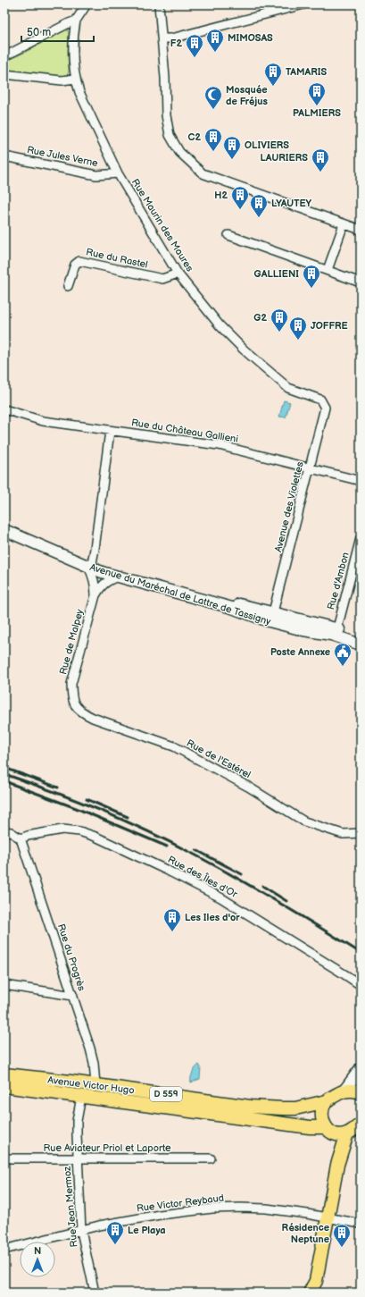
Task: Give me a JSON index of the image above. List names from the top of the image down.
{
  "streets": {
    "main road": ["Avenue du Maréchal de Lattre de Tassigny", "Avenue Victor Hugo", "D 559"],
    "street": [
      "Rue Jules Verne",
      "Rue Maurin des Maures",
      "Rue du Rastel",
      "Rue du Château Gallieni",
      "Avenue des Violettes",
      "Rue d'Ambon",
      "Rue de Malpey",
      "Rue de l'Estérel",
      "Rue des Îles d'Or",
      "Rue du Progrès",
      "Rue Aviateur Priol et Laporte",
      "Rue Victor Reybaud",
      "Rue Jean Mermoz"
    ]
  },
  "crossings": [
    ["Rue Jules Verne", "Rue Maurin des Maures"],
    ["Rue Maurin des Maures", "Rue du Rastel"],
    ["Rue Maurin des Maures", "Avenue des Violettes"],
    ["Rue du Château Gallieni", "Avenue des Violettes"],
    ["Avenue des Violettes", "Avenue du Maréchal de Lattre de Tassigny"],
    ["Rue d'Ambon", "Avenue du Maréchal de Lattre de Tassigny"],
    ["Avenue du Maréchal de Lattre de Tassigny", "Rue de Malpey"],
    ["Rue de Malpey", "Rue de l'Estérel"],
    ["Rue des Îles d'Or", "Rue du Progrès"],
    ["Rue du Progrès", "Avenue Victor Hugo"],
    ["Avenue Victor Hugo", "Rue Jean Mermoz"],
    ["Rue Aviateur Priol et Laporte", "Rue Jean Mermoz"],
    ["Rue Victor Reybaud", "Rue Jean Mermoz"]
  ],
  "places": {
    "building": [
      "MIMOSAS",
      "F2",
      "TAMARIS",
      "PALMIERS",
      "C2",
      "OLIVIERS",
      "LAURIERS",
      "H2",
      "LYAUTEY",
      "GALLIENI",
      "G2",
      "JOFFRE",
      "Les Iles d'or",
      "Le Playa",
      "Résidence Neptune"
    ],
    "mosque": ["Mosquée de Fréjus"],
    "public building": ["Poste Annexe"]
  },
  "scale_bar": "50 m",
  "north": "top"
}
